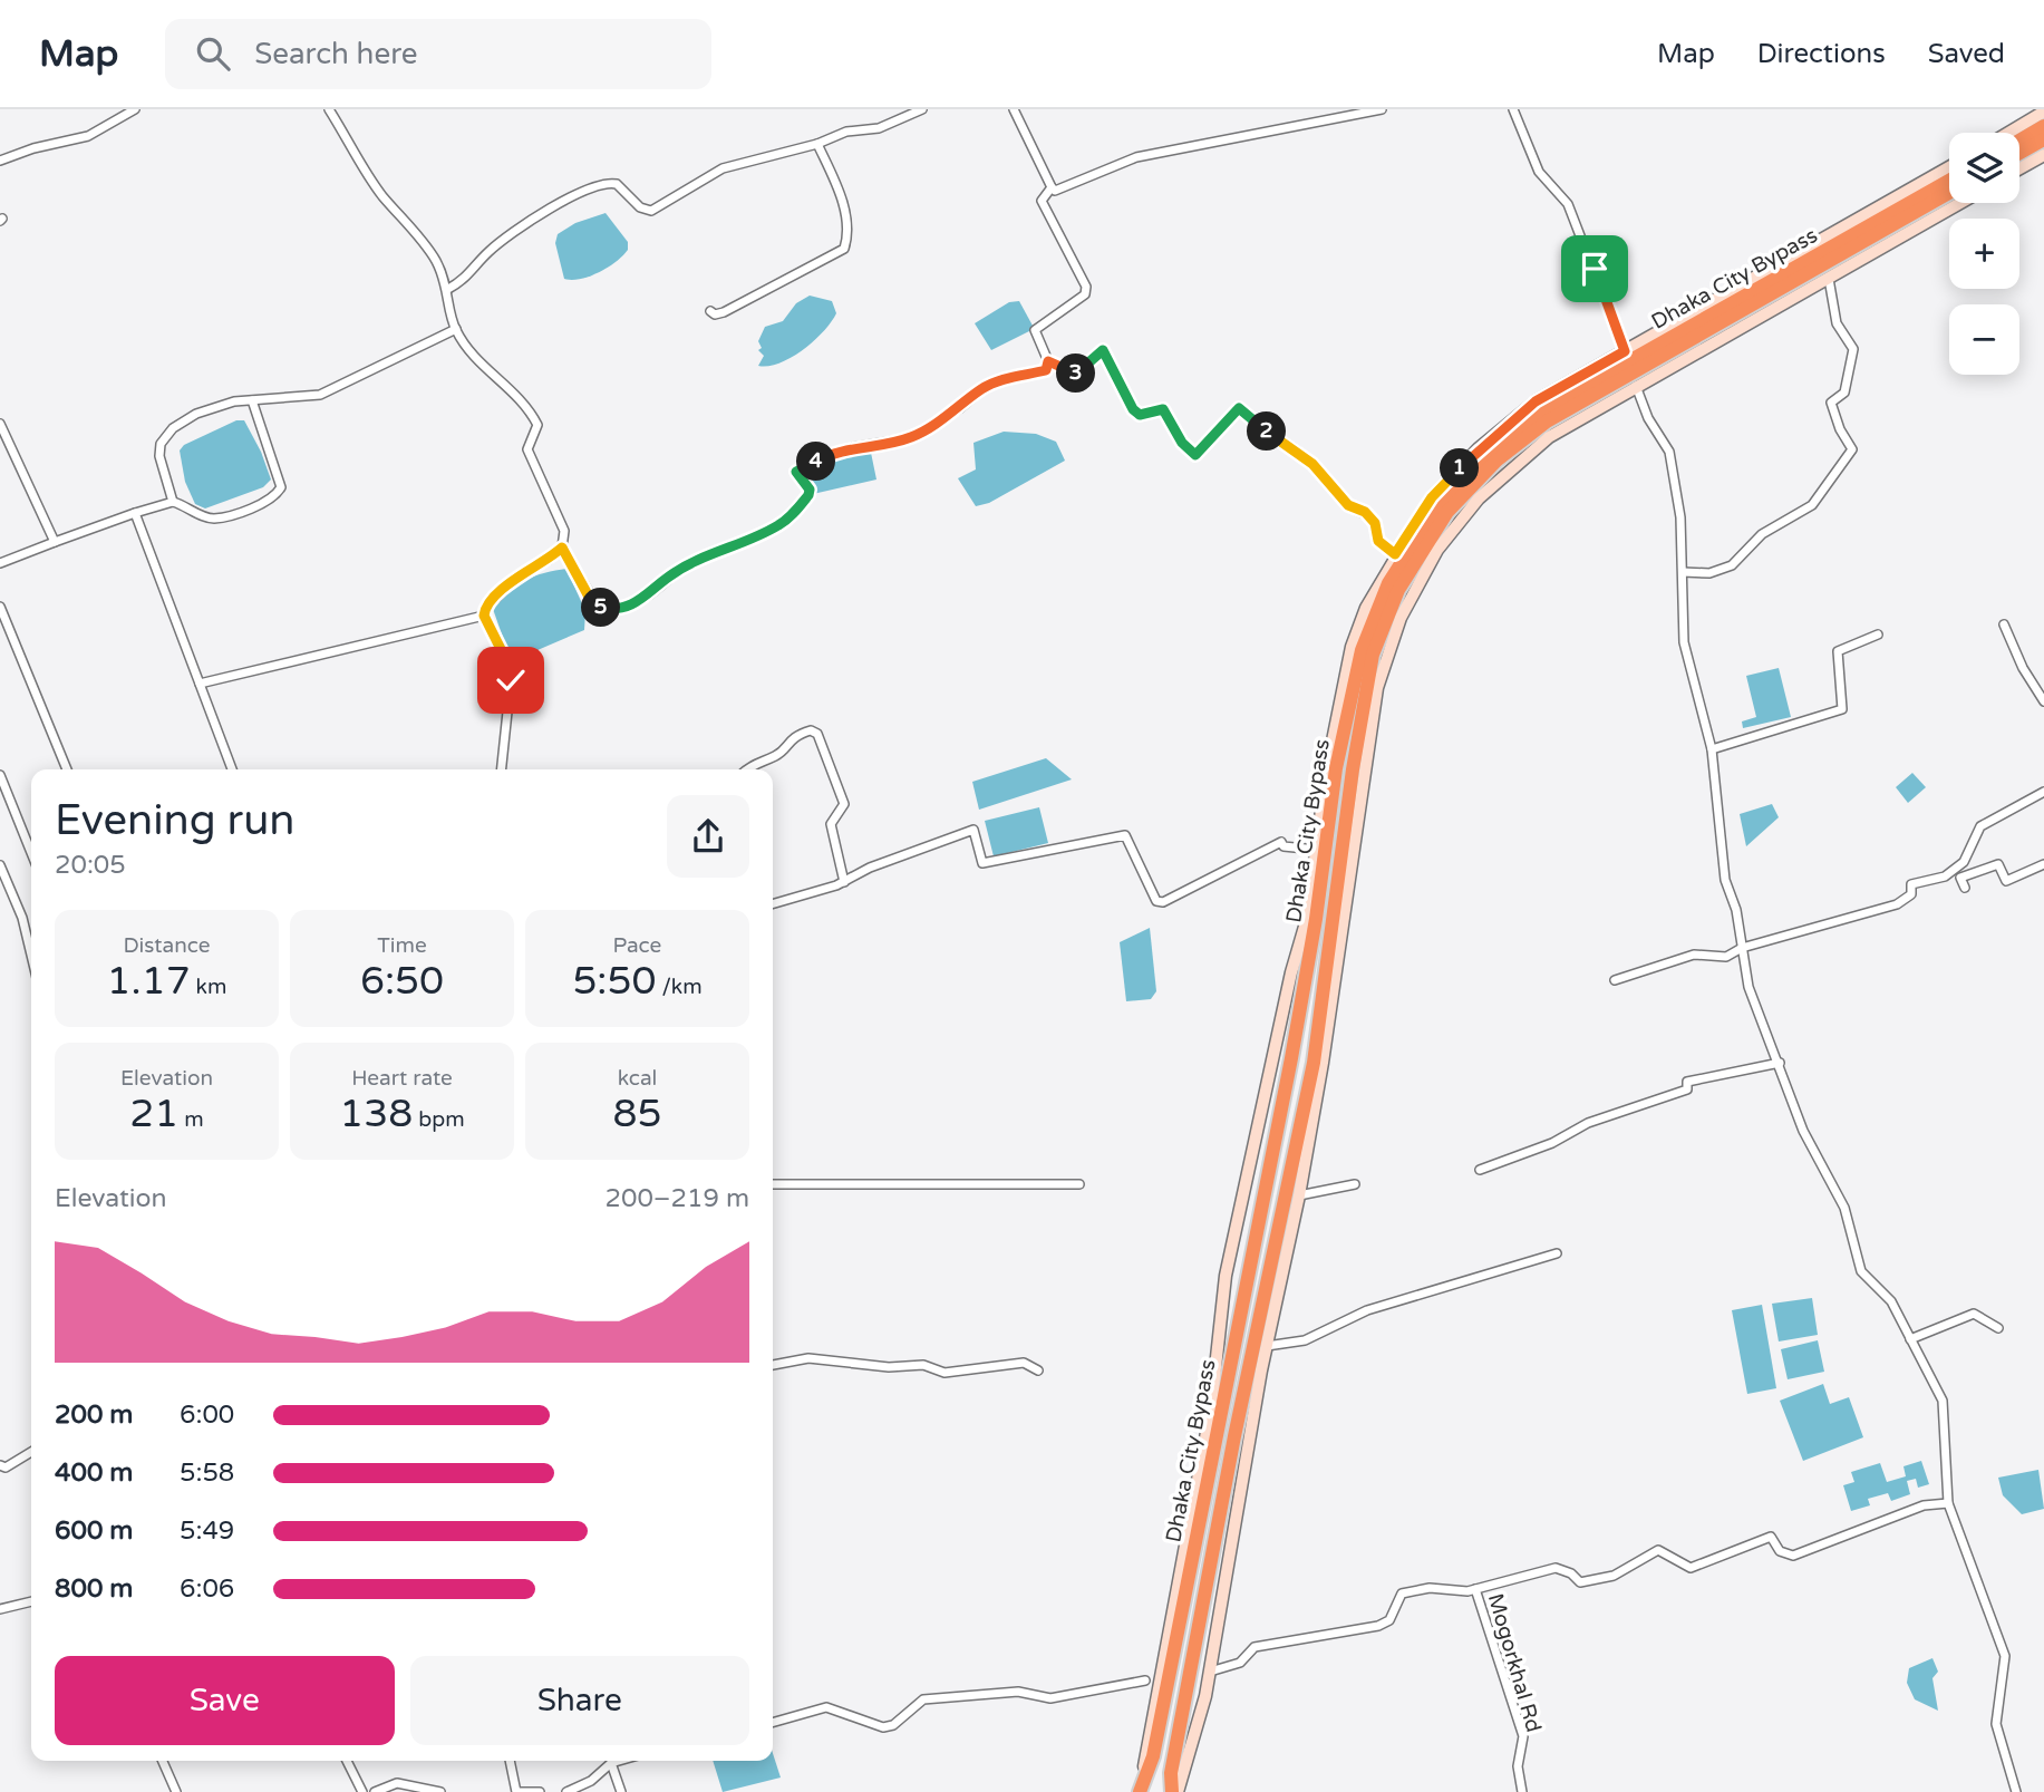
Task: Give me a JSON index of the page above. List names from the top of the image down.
{
  "streets": {
    "highway": ["Dhaka City Bypass"],
    "street": ["Mogorkhal Rd"]
  },
  "page": {
    "header": "Map",
    "search": "Search here",
    "nav": ["Map", "Directions", "Saved"],
    "map_buttons": ["+", "−"],
    "pins": [
      "3",
      "2",
      "4",
      "1",
      "5"
    ],
    "heading": ["Evening run", "20:05"],
    "stats": [
      ["Distance", "1.17 km"],
      ["Time", "6:50"],
      ["Pace", "5:50 /km"],
      ["Elevation", "21 m"],
      ["Heart rate", "138 bpm"],
      ["kcal", "85"]
    ],
    "chart": ["Elevation", "200–219 m"],
    "list": [
      {
        "name": "200 m",
        "note": "6:00"
      },
      {
        "name": "400 m",
        "note": "5:58"
      },
      {
        "name": "600 m",
        "note": "5:49"
      },
      {
        "name": "800 m",
        "note": "6:06"
      }
    ],
    "buttons": ["Save", "Share"]
  }
}
